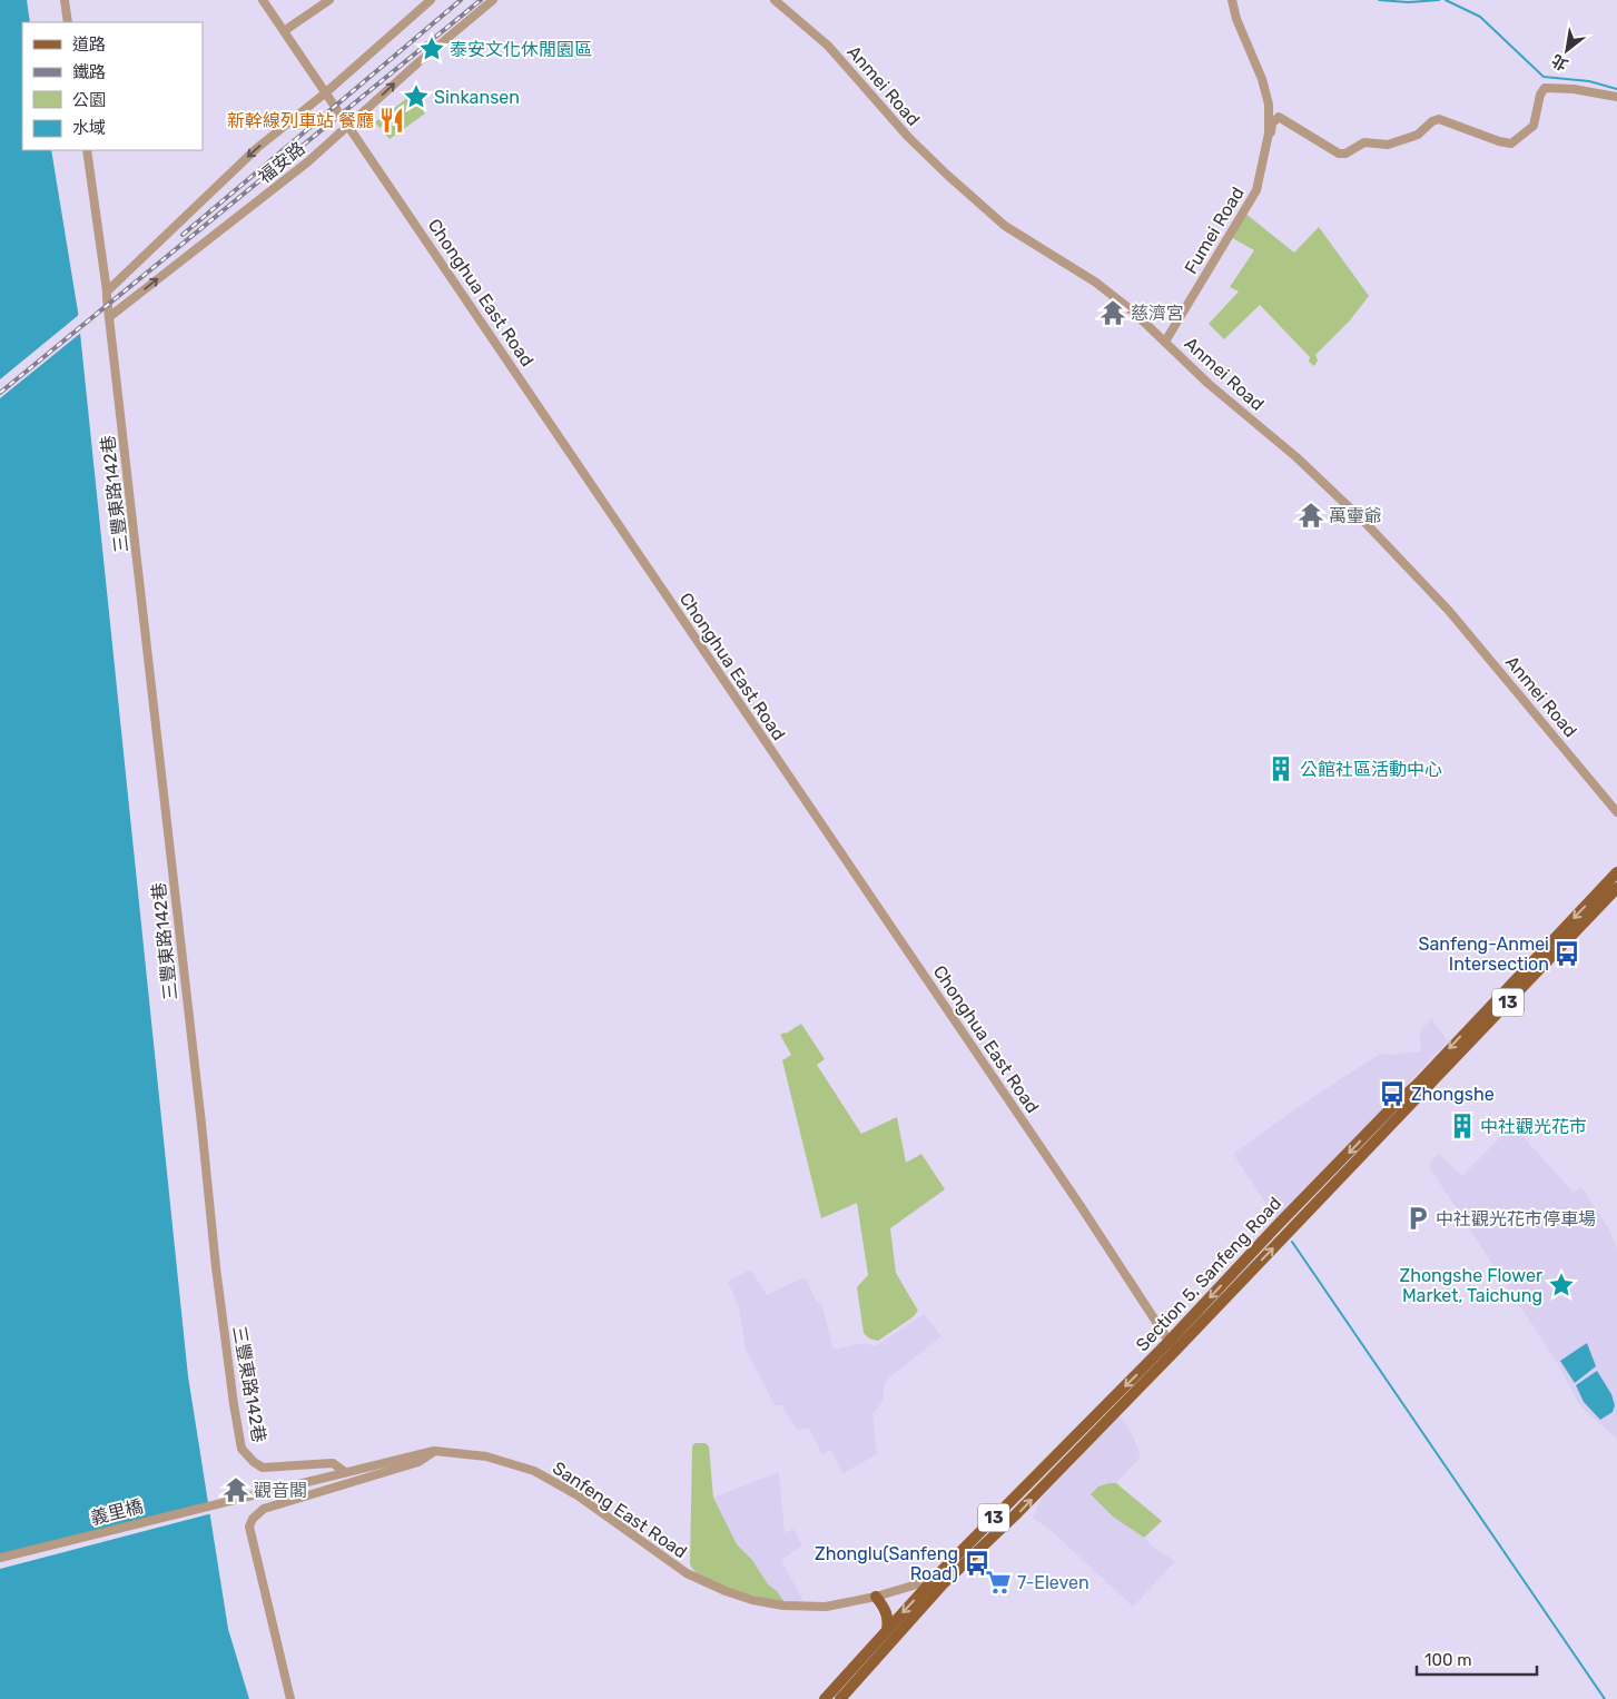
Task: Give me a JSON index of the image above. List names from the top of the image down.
{
  "streets": {
    "main road": ["13", "Section 5, Sanfeng Road"],
    "street": [
      "Anmei Road",
      "福安路",
      "Fumei Road",
      "Chonghua East Road",
      "三豐東路142巷",
      "Sanfeng East Road",
      "義里橋"
    ]
  },
  "crossings": [
    ["Anmei Road", "Fumei Road"],
    ["福安路", "Chonghua East Road"],
    ["福安路", "三豐東路142巷"],
    ["Chonghua East Road", "Section 5, Sanfeng Road"],
    ["三豐東路142巷", "Sanfeng East Road"],
    ["Section 5, Sanfeng Road", "Sanfeng East Road"],
    ["Sanfeng East Road", "義里橋"]
  ],
  "places": {
    "place": ["泰安文化休閒園區", "Sinkansen", "Zhongshe Flower Market, Taichung"],
    "restaurant": ["新幹線列車站 餐廳"],
    "temple": ["慈濟宮", "萬𤫊爺", "觀音閣"],
    "building": ["公館社區活動中心", "中社觀光花市"],
    "bus stop": ["Sanfeng-Anmei Intersection", "Zhongshe", "Zhonglu(Sanfeng Road)"],
    "parking": ["中社觀光花市停車場"],
    "supermarket": ["7-Eleven"]
  },
  "legend": [
    "道路",
    "鐵路",
    "公園",
    "水域"
  ],
  "scale_bar": "100 m",
  "north": "bottom left"
}
